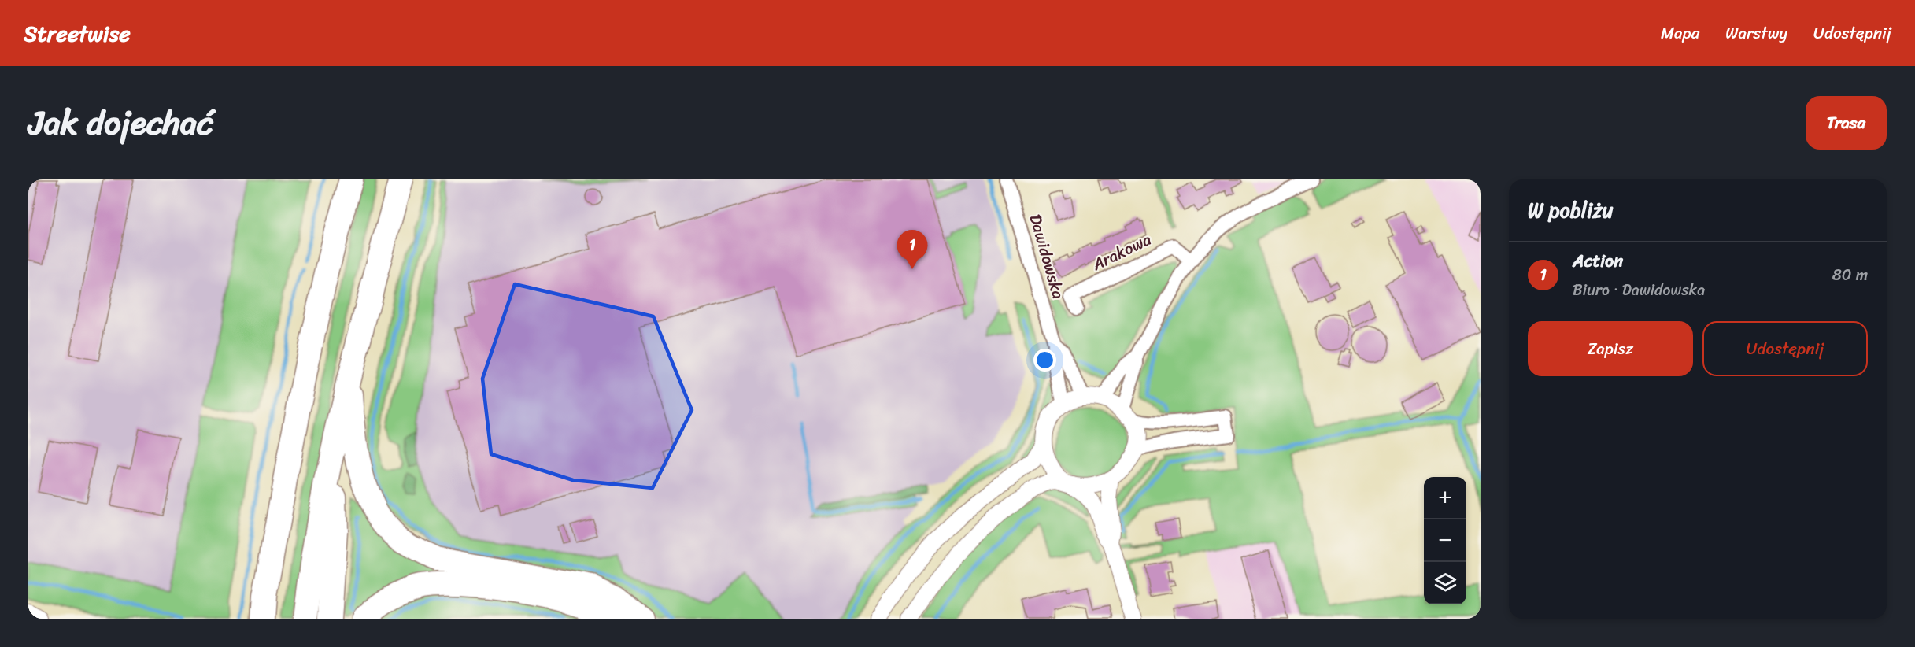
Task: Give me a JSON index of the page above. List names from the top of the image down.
{
  "streets": {
    "street": ["Arakowa", "Dawidowska"]
  },
  "page": {
    "header": "Streetwise",
    "nav": ["Mapa", "Warstwy", "Udostępnij"],
    "title": "Jak dojechać",
    "buttons": [
      "Trasa",
      ["Zapisz", "Udostępnij"]
    ],
    "heading": "W pobliżu",
    "pins": "1",
    "list": [
      {
        "mark": "1",
        "name": "Action",
        "note": "Biuro · Dawidowska",
        "value": "80 m"
      }
    ],
    "map_buttons": ["+", "−"]
  }
}
